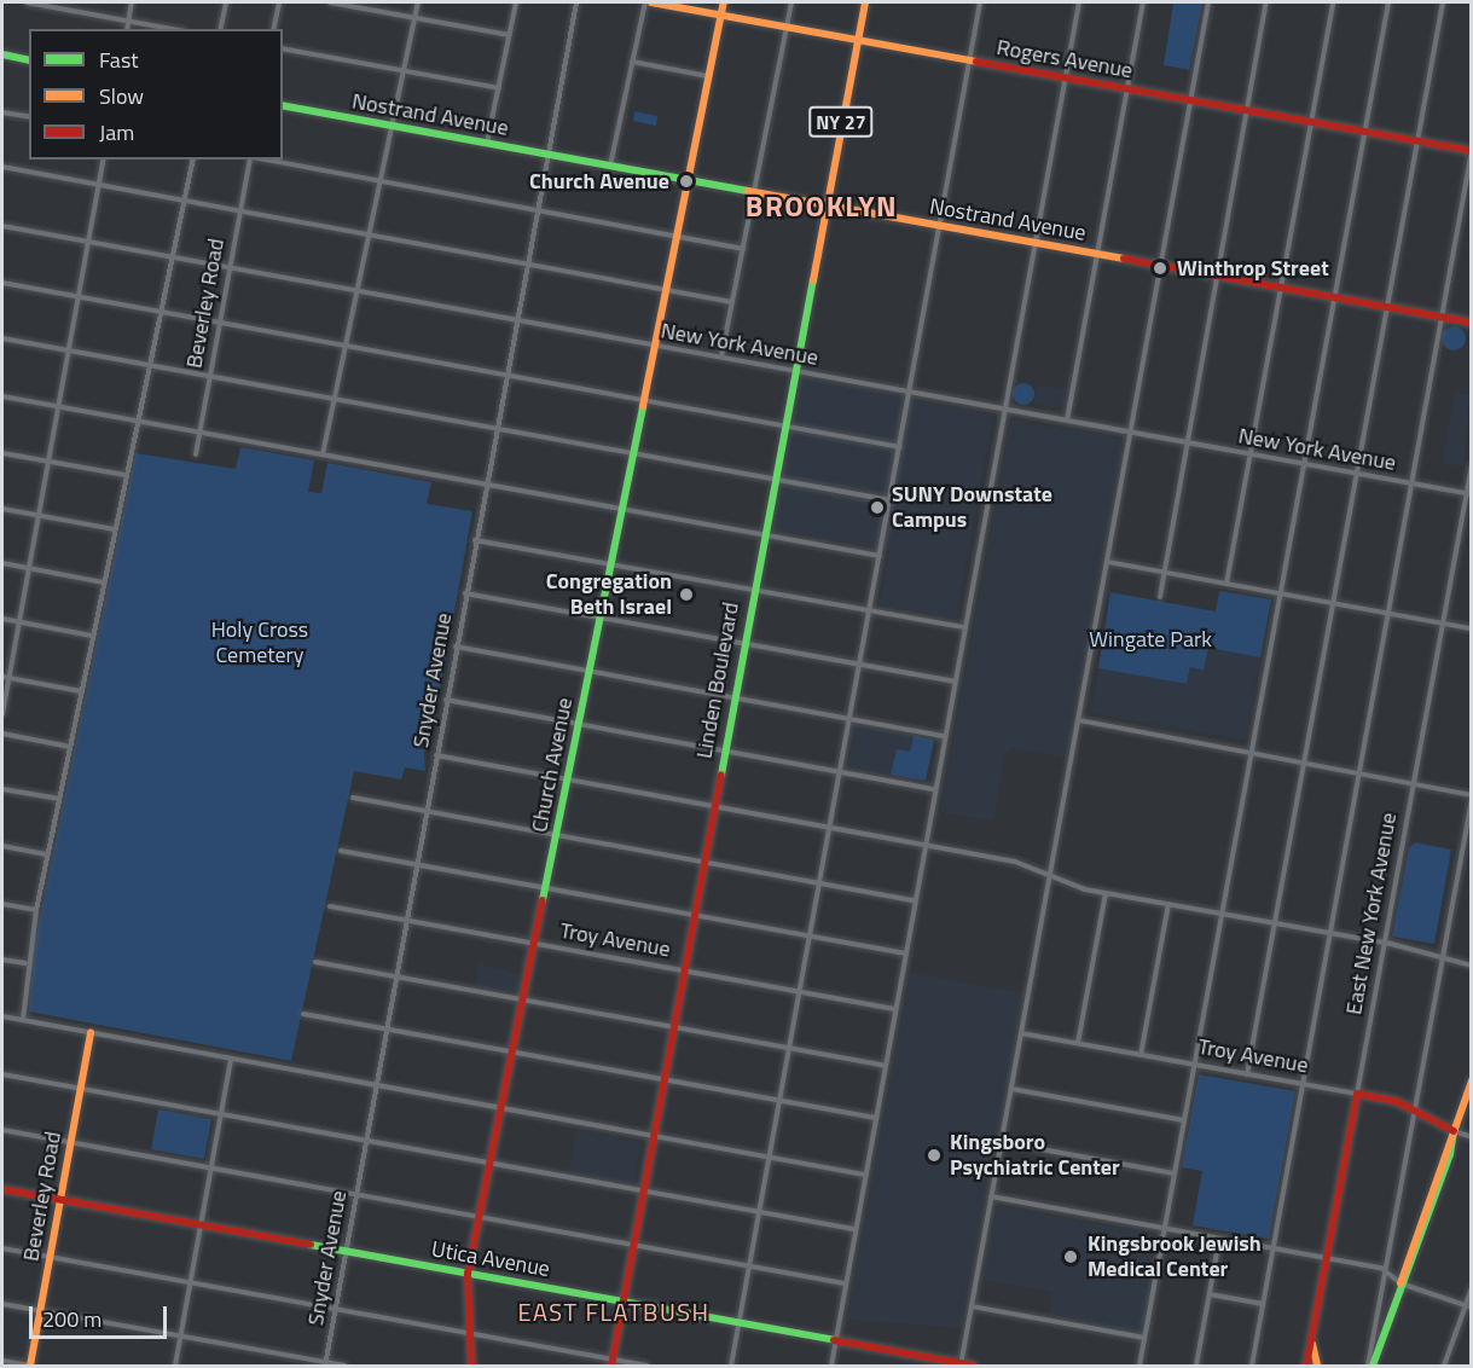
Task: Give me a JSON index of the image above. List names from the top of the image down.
{
  "streets": {
    "main road": [
      "Rogers Avenue",
      "Nostrand Avenue",
      "NY 27",
      "Beverley Road",
      "Linden Boulevard",
      "Church Avenue",
      "East New York Avenue",
      "Troy Avenue",
      "Utica Avenue"
    ],
    "street": ["New York Avenue", "Snyder Avenue"]
  },
  "crossings": [
    ["Rogers Avenue", "Linden Boulevard"],
    ["Rogers Avenue", "Church Avenue"],
    ["Nostrand Avenue", "Snyder Avenue"],
    ["Nostrand Avenue", "Linden Boulevard"],
    ["Nostrand Avenue", "Church Avenue"],
    ["Beverley Road", "New York Avenue"],
    ["Beverley Road", "Utica Avenue"],
    ["New York Avenue", "Snyder Avenue"],
    ["New York Avenue", "Linden Boulevard"],
    ["New York Avenue", "Church Avenue"],
    ["New York Avenue", "East New York Avenue"],
    ["Snyder Avenue", "Troy Avenue"],
    ["Snyder Avenue", "Utica Avenue"],
    ["Linden Boulevard", "Troy Avenue"],
    ["Linden Boulevard", "Utica Avenue"],
    ["Church Avenue", "Troy Avenue"],
    ["Church Avenue", "Utica Avenue"],
    ["East New York Avenue", "Troy Avenue"]
  ],
  "districts": ["BROOKLYN", "EAST FLATBUSH"],
  "parks": ["Holy Cross Cemetery", "Wingate Park"],
  "places": [
    "Church Avenue",
    "Winthrop Street",
    "SUNY Downstate Campus",
    "Congregation Beth Israel",
    "Kingsboro Psychiatric Center",
    "Kingsbrook Jewish Medical Center"
  ],
  "legend": ["Fast", "Slow", "Jam"],
  "scale_bar": "200 m"
}
